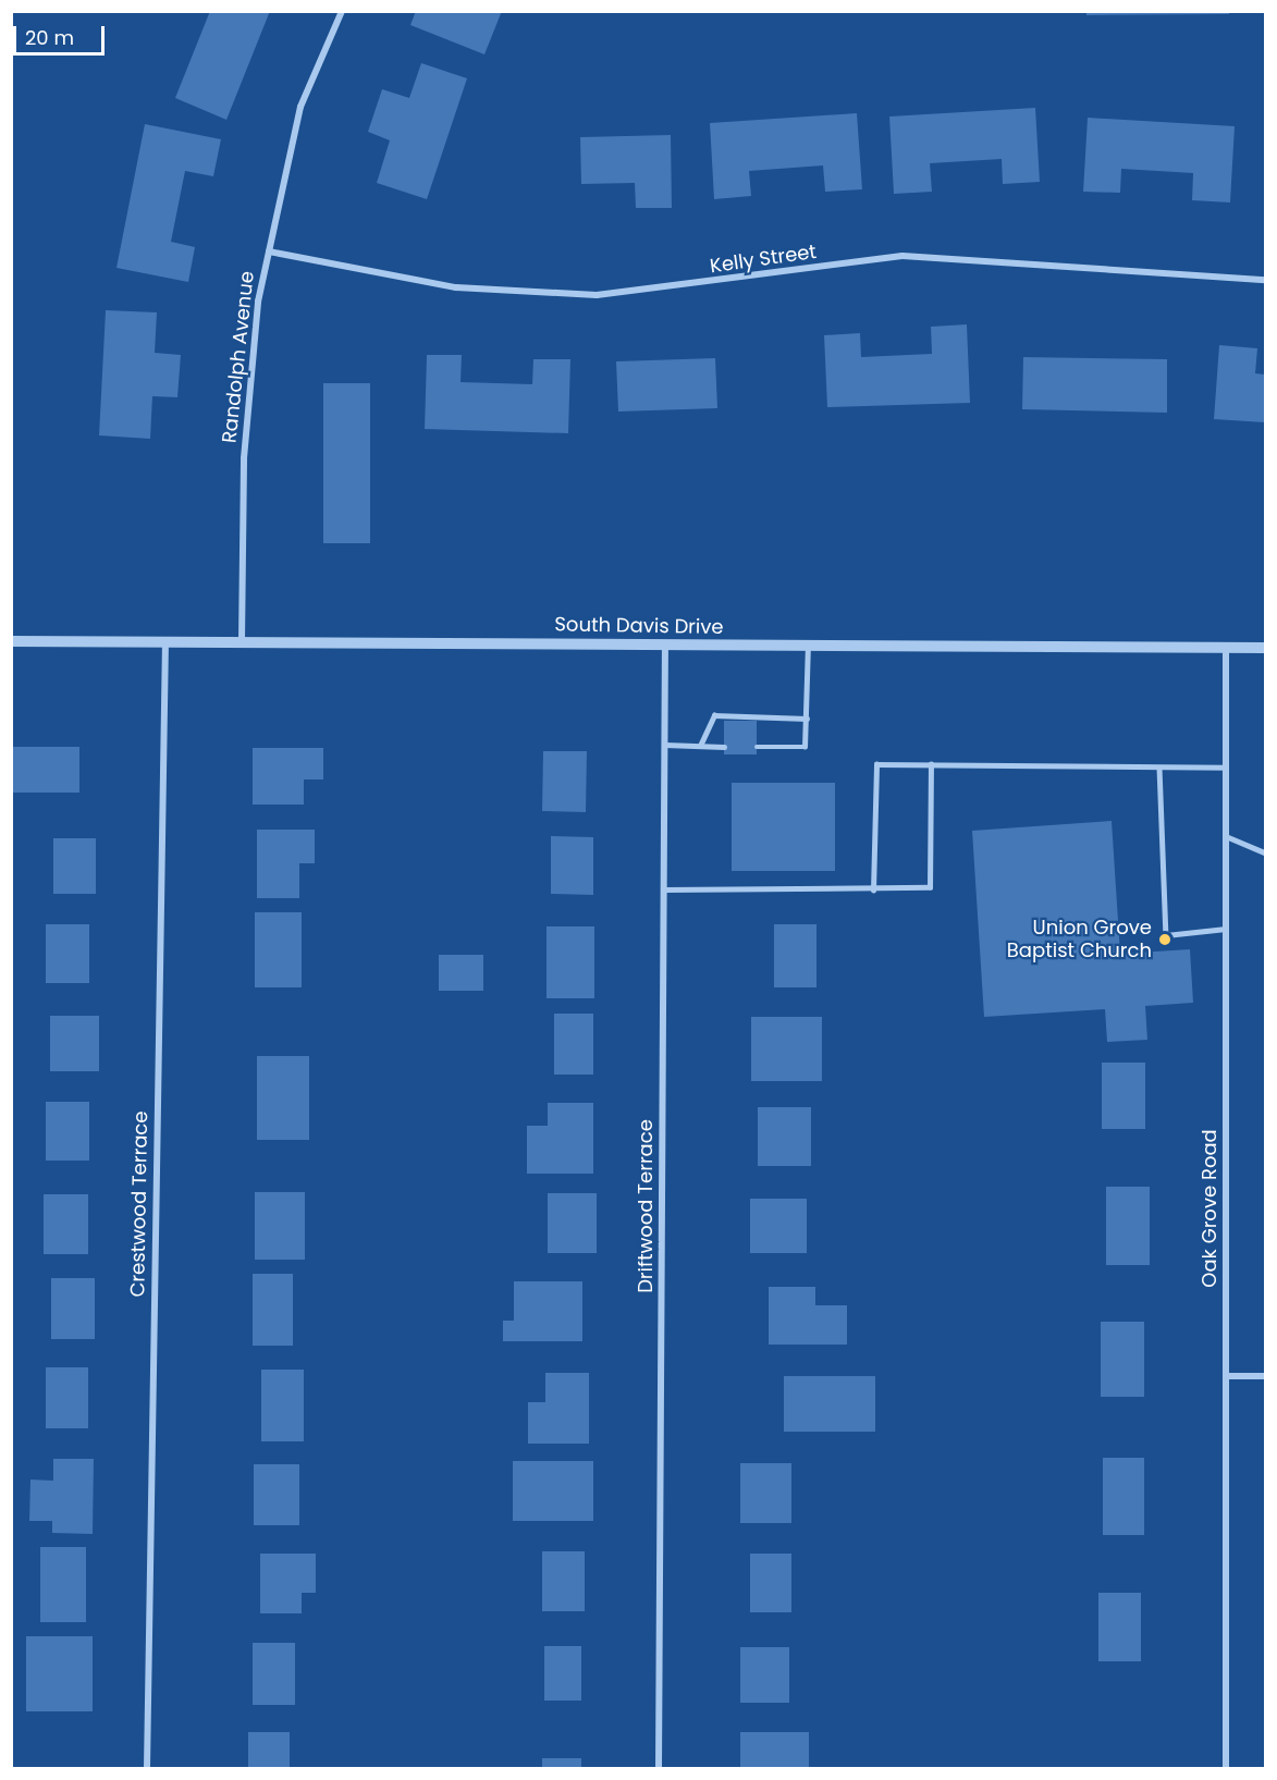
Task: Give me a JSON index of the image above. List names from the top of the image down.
{
  "streets": {
    "street": [
      "Kelly Street",
      "Randolph Avenue",
      "South Davis Drive",
      "Crestwood Terrace",
      "Driftwood Terrace",
      "Oak Grove Road"
    ]
  },
  "crossings": [
    ["Kelly Street", "Randolph Avenue"],
    ["Randolph Avenue", "South Davis Drive"],
    ["South Davis Drive", "Crestwood Terrace"],
    ["South Davis Drive", "Driftwood Terrace"],
    ["South Davis Drive", "Oak Grove Road"]
  ],
  "places": ["Union Grove Baptist Church"],
  "scale_bar": "20 m"
}
